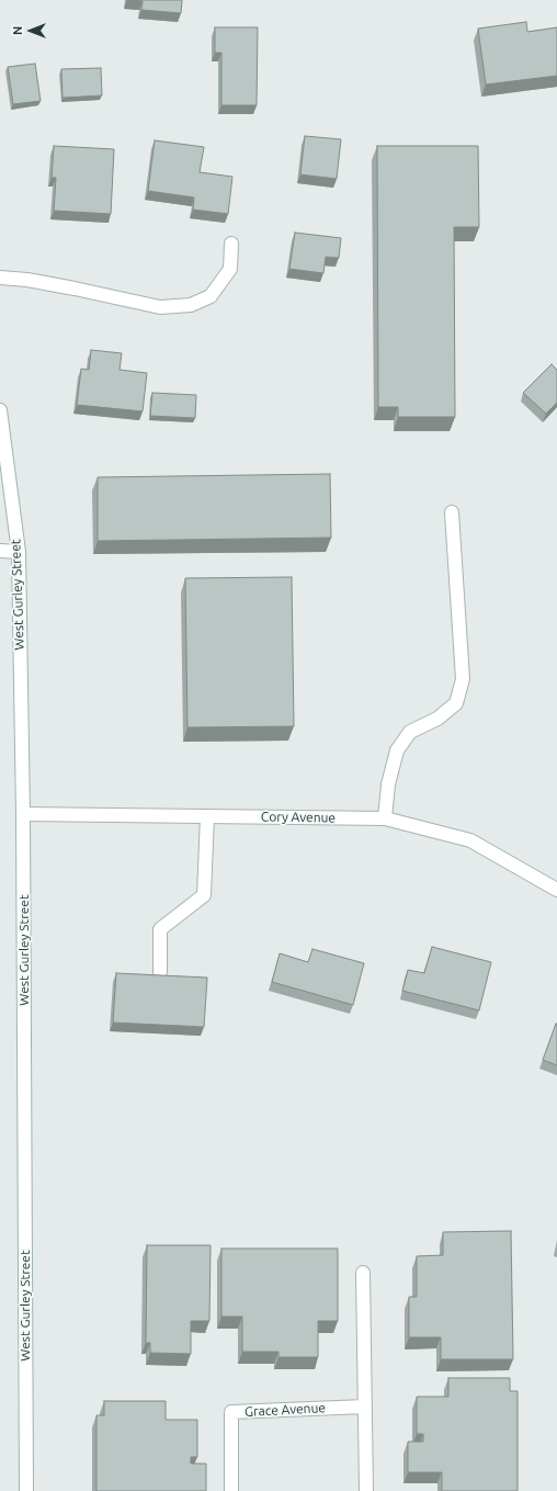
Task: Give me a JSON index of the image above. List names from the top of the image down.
{
  "streets": {
    "main road": ["West Gurley Street", "Cory Avenue", "Grace Avenue"]
  },
  "crossings": [
    ["West Gurley Street", "Cory Avenue"]
  ],
  "north": "left"
}
